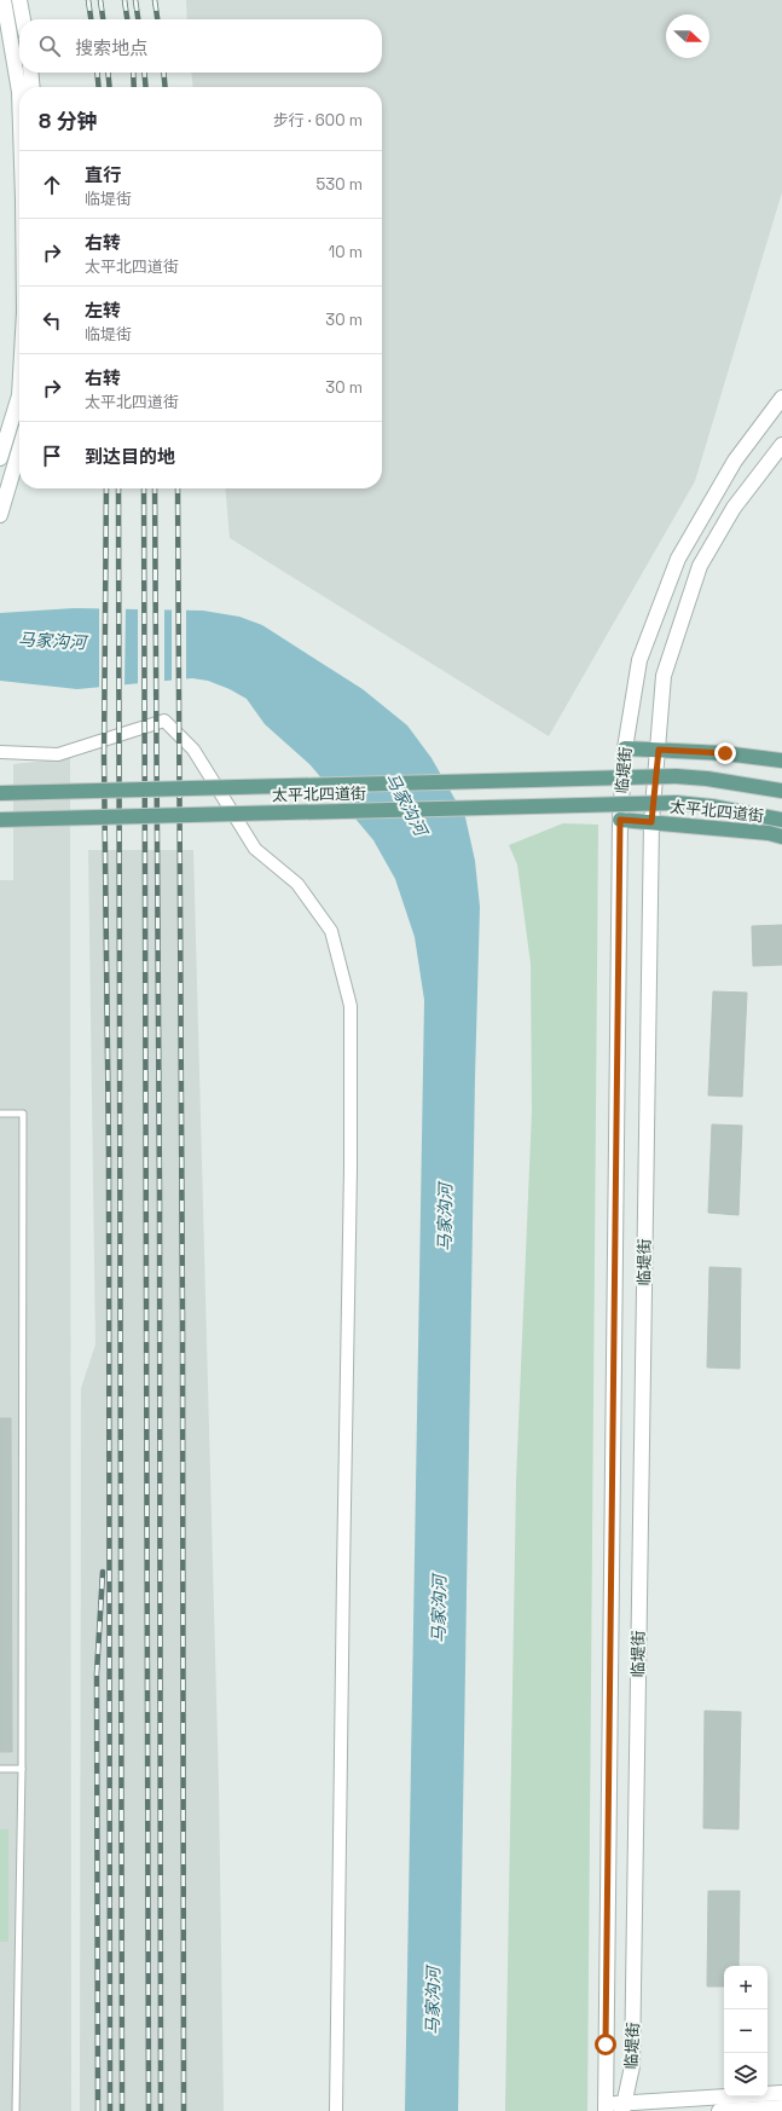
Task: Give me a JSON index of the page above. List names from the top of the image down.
{
  "streets": {
    "main road": ["太平北四道街"],
    "street": ["临堤街"]
  },
  "crossings": [
    ["临堤街", "太平北四道街"]
  ],
  "water": ["马家沟河"],
  "north": "right",
  "page": {
    "search": "搜索地点",
    "heading": ["8 分钟", "步行 · 600 m"],
    "list": [
      ["直行", "临堤街", "530 m"],
      ["右转", "太平北四道街", "10 m"],
      ["左转", "临堤街", "30 m"],
      ["右转", "太平北四道街", "30 m"],
      "到达目的地"
    ],
    "map_buttons": ["+", "−"]
  }
}
